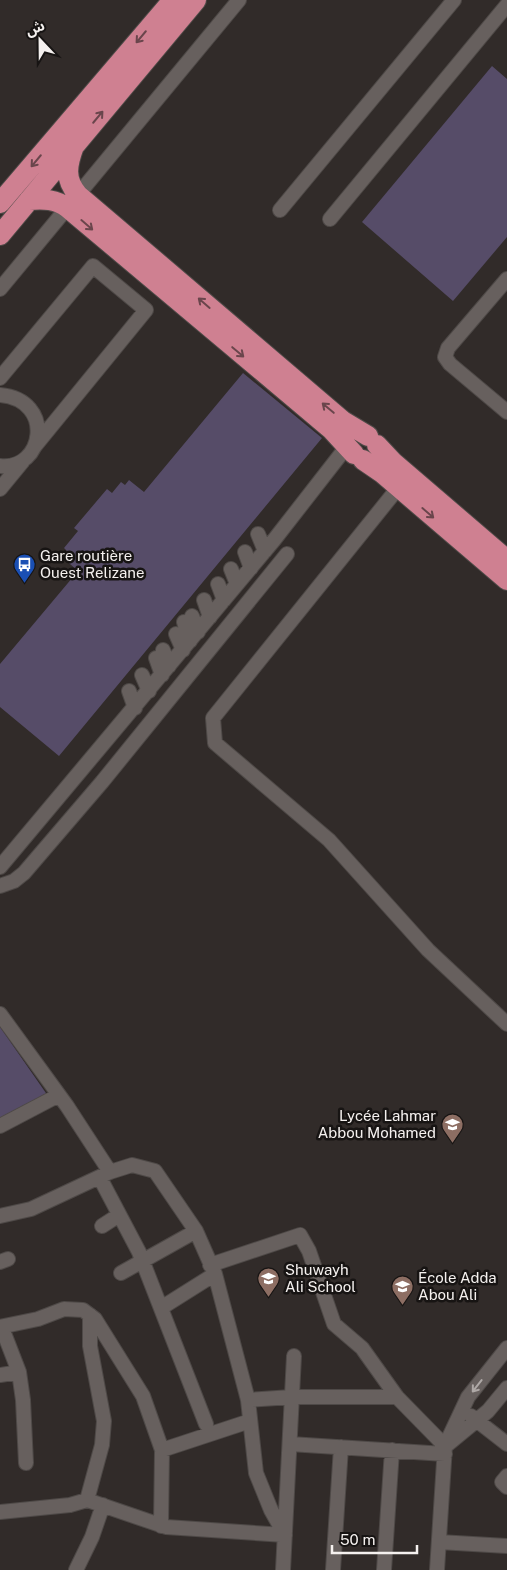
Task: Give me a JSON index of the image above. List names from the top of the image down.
{
  "places": {
    "bus stop": ["Gare routière Ouest Relizane"],
    "school or university": ["Lycée Lahmar Abbou Mohamed", "Shuwayh Ali School", "École Adda Abou Ali"]
  },
  "scale_bar": "50 m",
  "north": "top"
}
